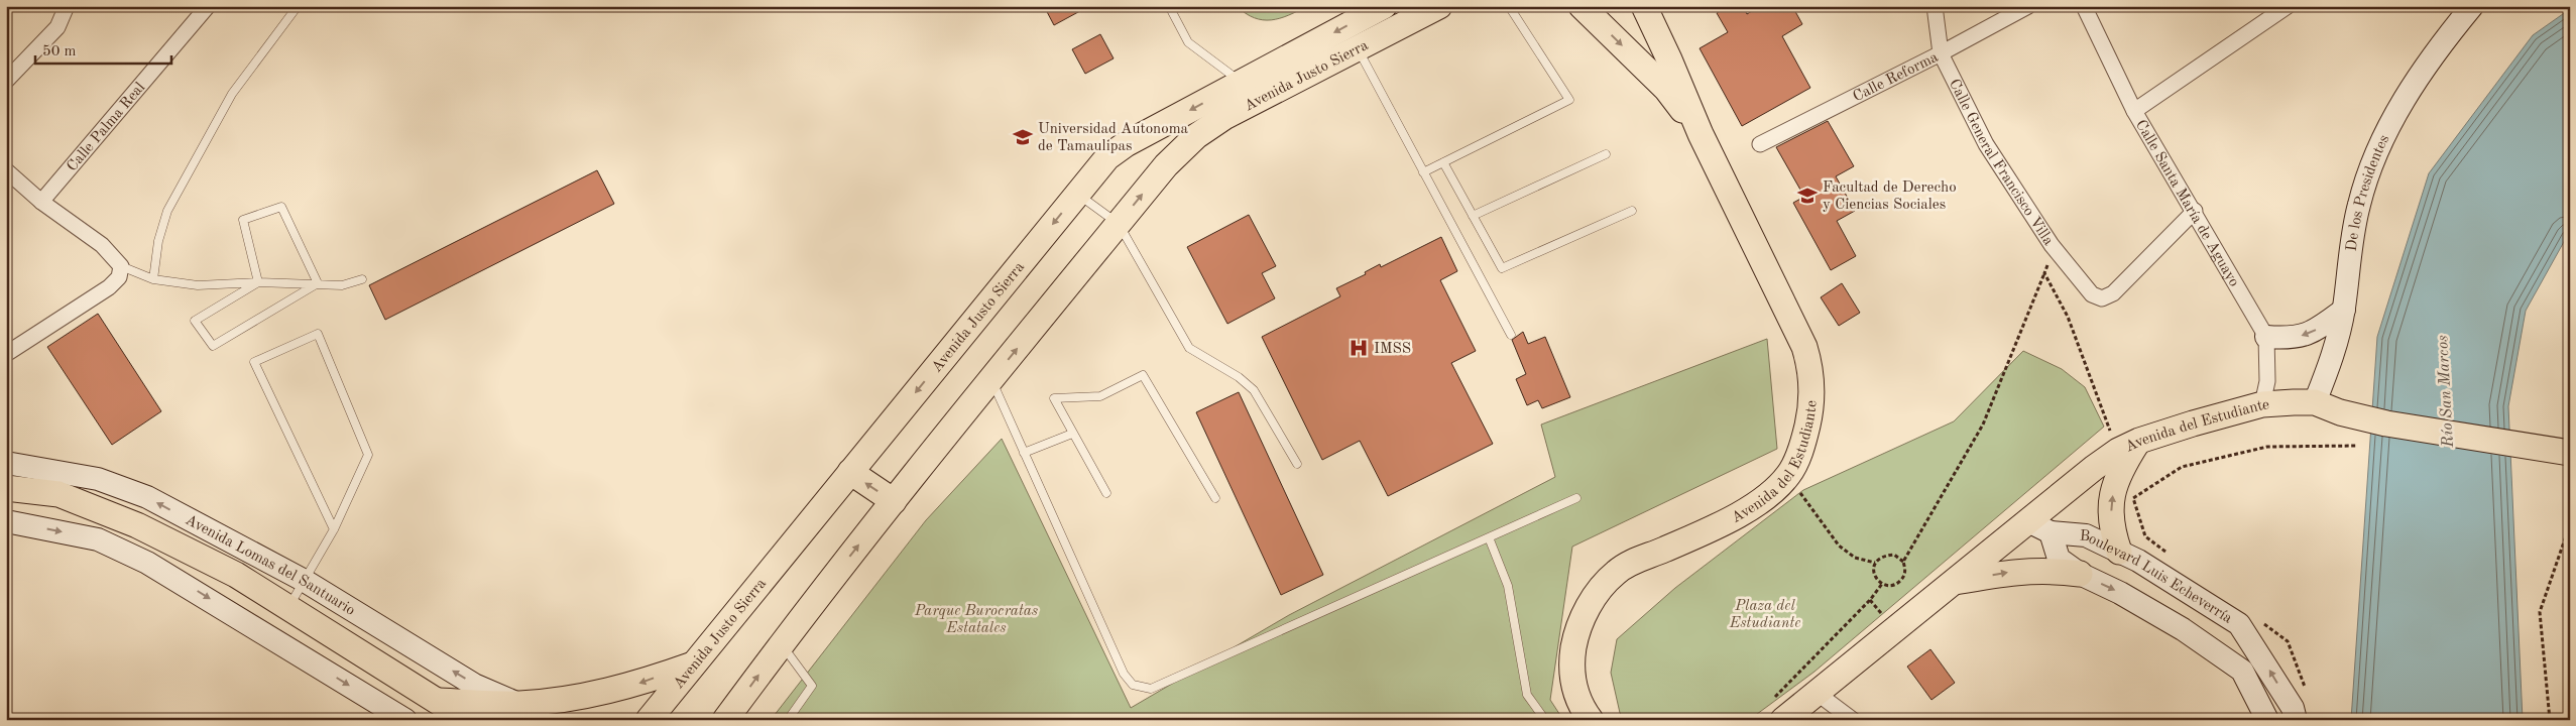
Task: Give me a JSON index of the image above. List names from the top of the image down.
{
  "streets": {
    "main road": [
      "Avenida Justo Sierra",
      "De los Presidentes",
      "Avenida del Estudiante",
      "Avenida Lomas del Santuario",
      "Boulevard Luis Echeverría"
    ],
    "street": [
      "Calle Reforma",
      "Calle Palma Real",
      "Calle General Francisco Villa",
      "Calle Santa María de Aguayo"
    ]
  },
  "crossings": [
    ["Calle Reforma", "Calle General Francisco Villa"],
    ["Calle General Francisco Villa", "Calle Santa María de Aguayo"],
    ["De los Presidentes", "Avenida del Estudiante"],
    ["Calle Santa María de Aguayo", "Avenida del Estudiante"],
    ["Avenida del Estudiante", "Boulevard Luis Echeverría"]
  ],
  "water": ["Río San Marcos"],
  "parks": ["Plaza del Estudiante", "Parque Burocratas Estatales"],
  "places": {
    "school or university": ["Universidad Autonoma de Tamaulipas", "Facultad de Derecho y Ciencias Sociales"],
    "hospital": ["IMSS"]
  },
  "scale_bar": "50 m"
}
